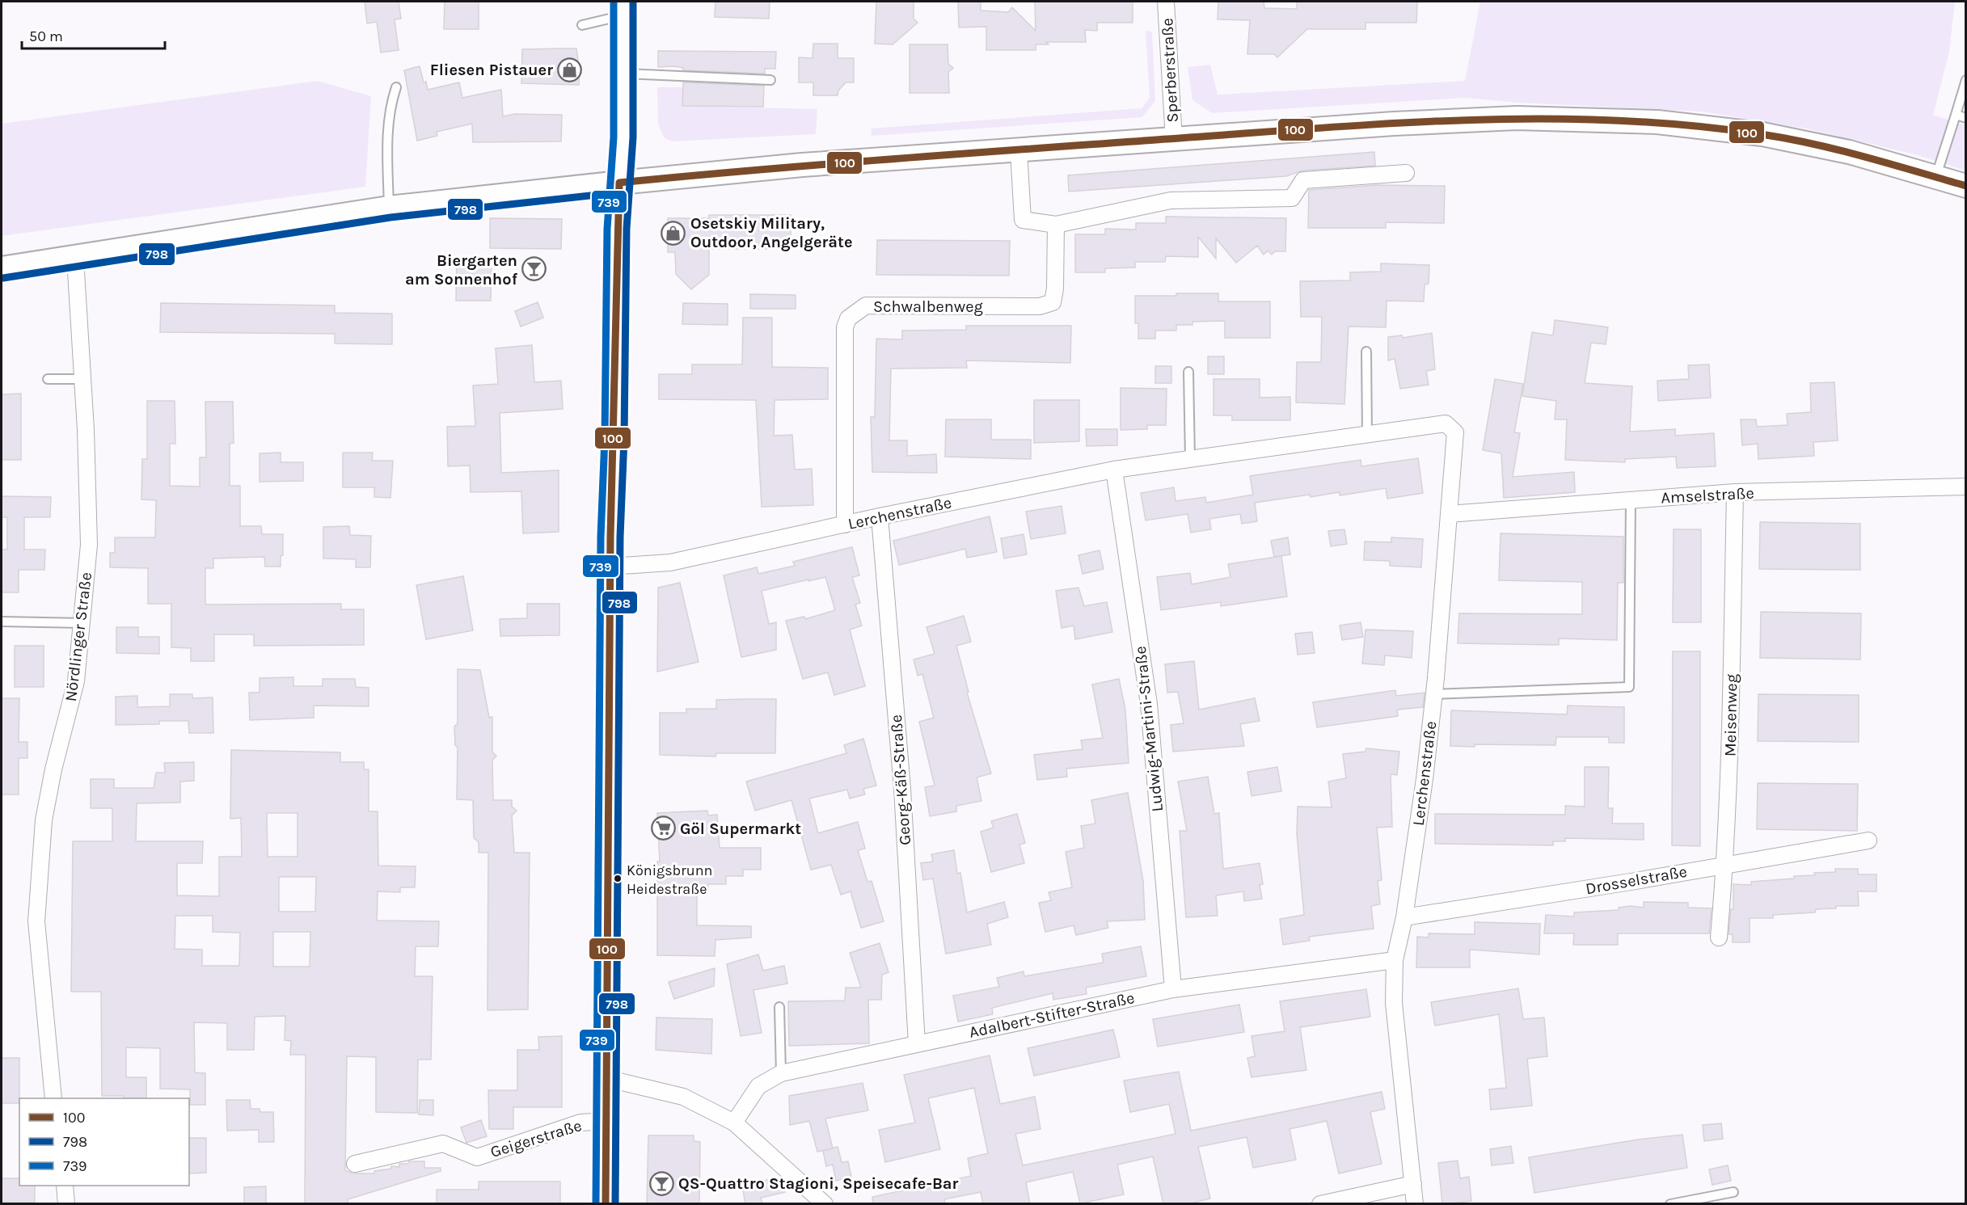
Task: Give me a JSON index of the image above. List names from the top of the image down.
{
  "streets": {
    "street": [
      "Sperberstraße",
      "Schwalbenweg",
      "Amselstraße",
      "Lerchenstraße",
      "Nördlinger Straße",
      "Meisenweg",
      "Ludwig-Martini-Straße",
      "Georg-Käß-Straße",
      "Drosselstraße",
      "Adalbert-Stifter-Straße",
      "Geigerstraße"
    ]
  },
  "crossings": [
    ["Schwalbenweg", "Lerchenstraße"],
    ["Amselstraße", "Lerchenstraße"],
    ["Amselstraße", "Meisenweg"],
    ["Lerchenstraße", "Ludwig-Martini-Straße"],
    ["Lerchenstraße", "Georg-Käß-Straße"],
    ["Lerchenstraße", "Drosselstraße"],
    ["Lerchenstraße", "Adalbert-Stifter-Straße"],
    ["Meisenweg", "Drosselstraße"],
    ["Ludwig-Martini-Straße", "Adalbert-Stifter-Straße"],
    ["Georg-Käß-Straße", "Adalbert-Stifter-Straße"]
  ],
  "places": {
    "shop": ["Fliesen Pistauer", "Osetskiy Military, Outdoor, Angelgeräte"],
    "bar": ["Biergarten am Sonnenhof", "QS-Quattro Stagioni, Speisecafe-Bar"],
    "supermarket": ["Göl Supermarkt"],
    "other": ["Königsbrunn Heidestraße"]
  },
  "lines": ["transit line 798", "transit line 739", "transit line 100"],
  "legend": ["100", "798", "739"],
  "scale_bar": "50 m"
}
